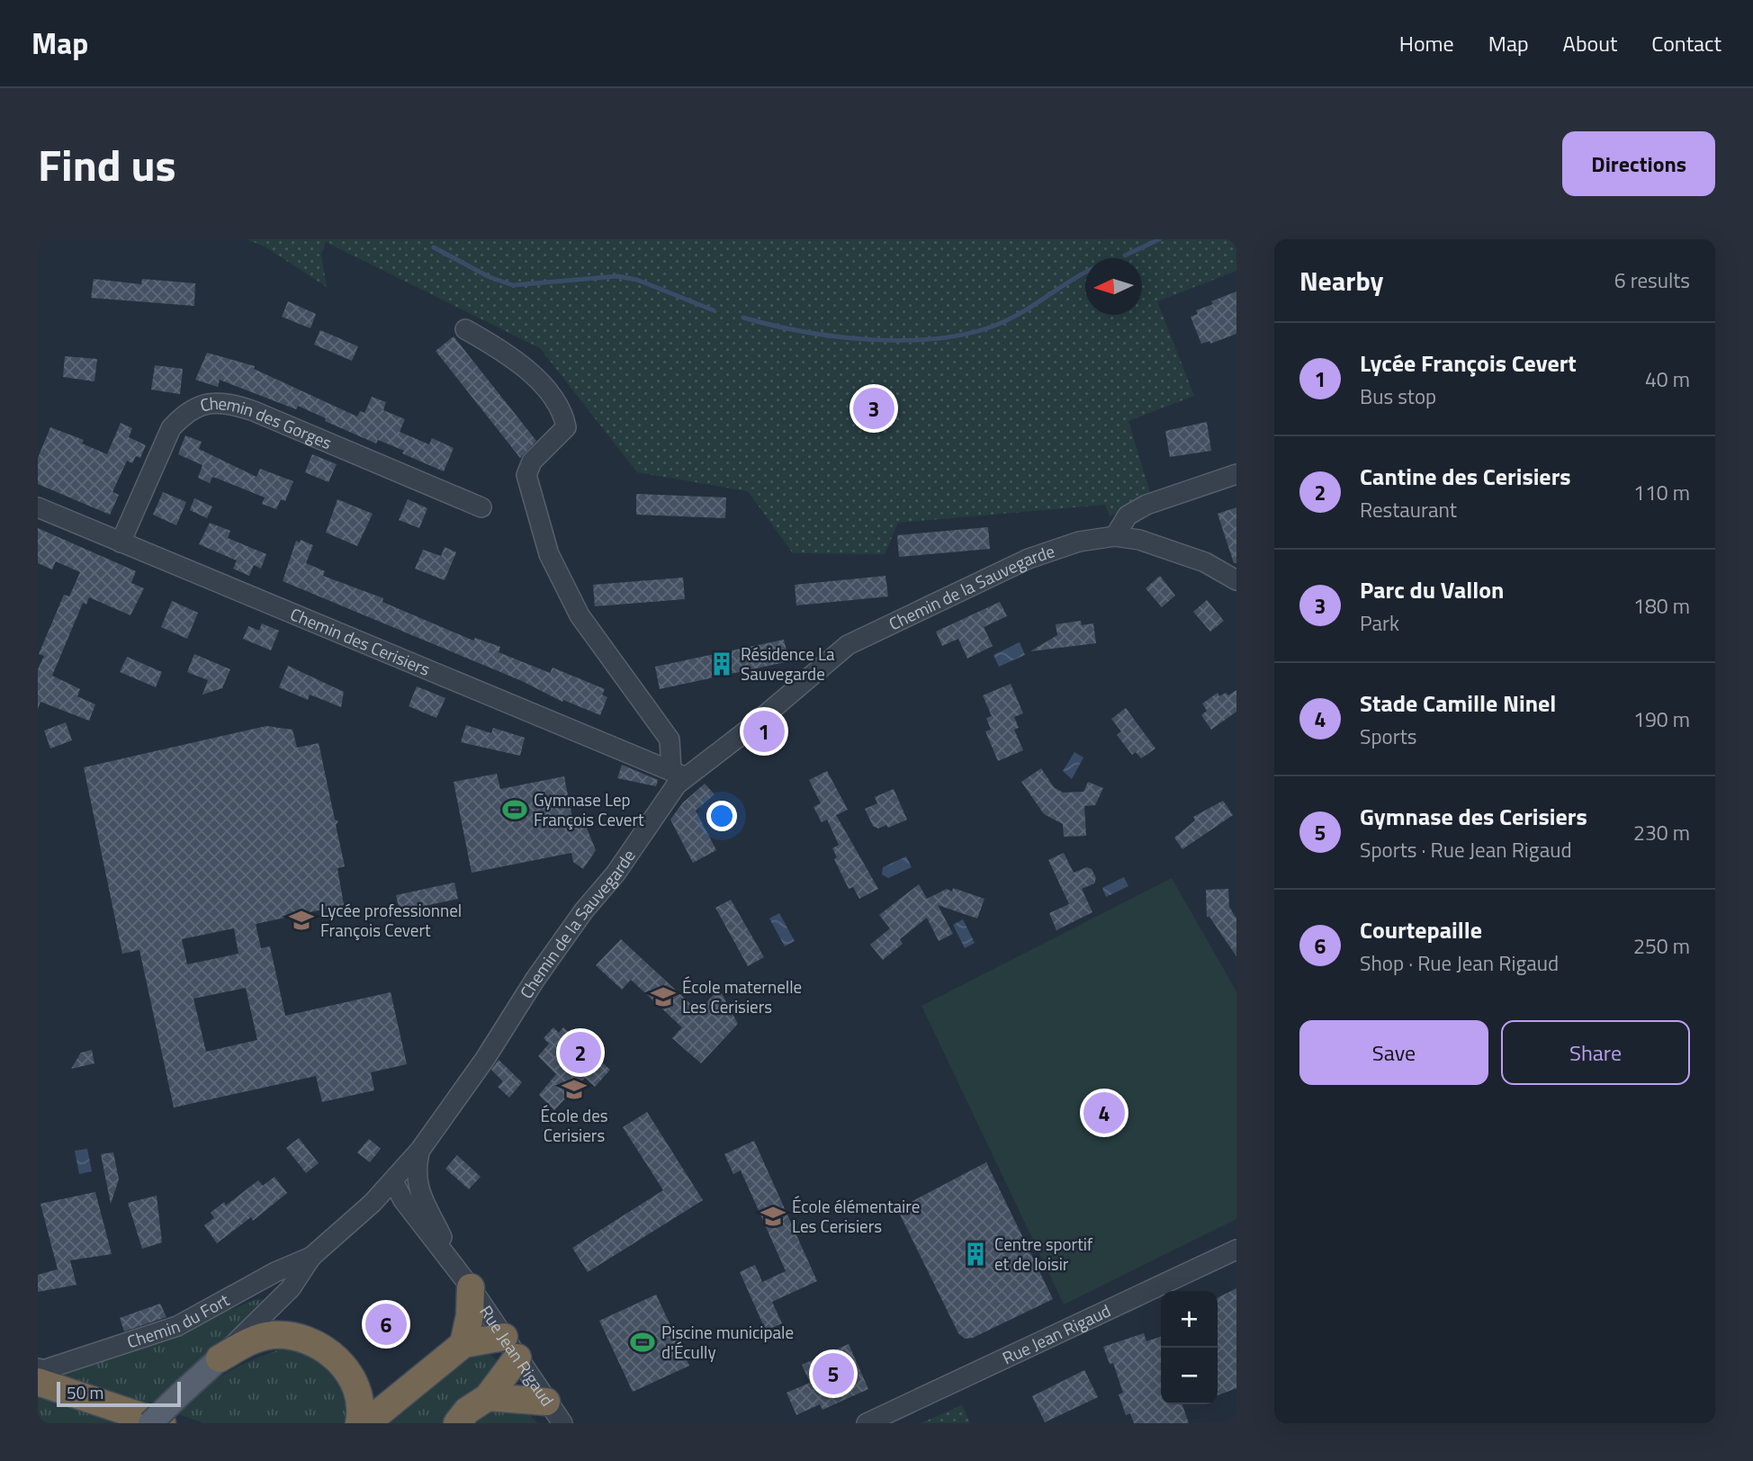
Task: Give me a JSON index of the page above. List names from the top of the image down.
{
  "streets": {
    "main road": ["Chemin de la Sauvegarde"],
    "street": [
      "Chemin des Gorges",
      "Chemin des Cerisiers",
      "Chemin du Fort",
      "Rue Jean Rigaud"
    ]
  },
  "crossings": [
    ["Chemin des Gorges", "Chemin des Cerisiers"],
    ["Chemin de la Sauvegarde", "Chemin des Cerisiers"],
    ["Chemin de la Sauvegarde", "Chemin du Fort"],
    ["Chemin de la Sauvegarde", "Rue Jean Rigaud"]
  ],
  "places": {
    "building": ["Résidence La Sauvegarde", "Centre sportif et de loisir"],
    "sports": ["Gymnase Lep François Cevert", "Piscine municipale d'Écully"],
    "school or university": [
      "Lycée professionnel François Cevert",
      "École maternelle Les Cerisiers",
      "École des Cerisiers",
      "École élémentaire Les Cerisiers"
    ]
  },
  "scale_bar": "50 m",
  "north": "left",
  "page": {
    "header": "Map",
    "nav": [
      "Home",
      "Map",
      "About",
      "Contact"
    ],
    "title": "Find us",
    "buttons": [
      "Directions",
      ["Save", "Share"]
    ],
    "heading": ["Nearby", "6 results"],
    "list": [
      {
        "mark": "1",
        "name": "Lycée François Cevert",
        "note": "Bus stop",
        "value": "40 m"
      },
      {
        "mark": "2",
        "name": "Cantine des Cerisiers",
        "note": "Restaurant",
        "value": "110 m"
      },
      {
        "mark": "3",
        "name": "Parc du Vallon",
        "note": "Park",
        "value": "180 m"
      },
      {
        "mark": "4",
        "name": "Stade Camille Ninel",
        "note": "Sports",
        "value": "190 m"
      },
      {
        "mark": "5",
        "name": "Gymnase des Cerisiers",
        "note": "Sports · Rue Jean Rigaud",
        "value": "230 m"
      },
      {
        "mark": "6",
        "name": "Courtepaille",
        "note": "Shop · Rue Jean Rigaud",
        "value": "250 m"
      }
    ],
    "pins": [
      "3",
      "1",
      "2",
      "4",
      "6",
      "5"
    ],
    "map_buttons": ["+", "−"],
    "scale": "50 m"
  }
}
